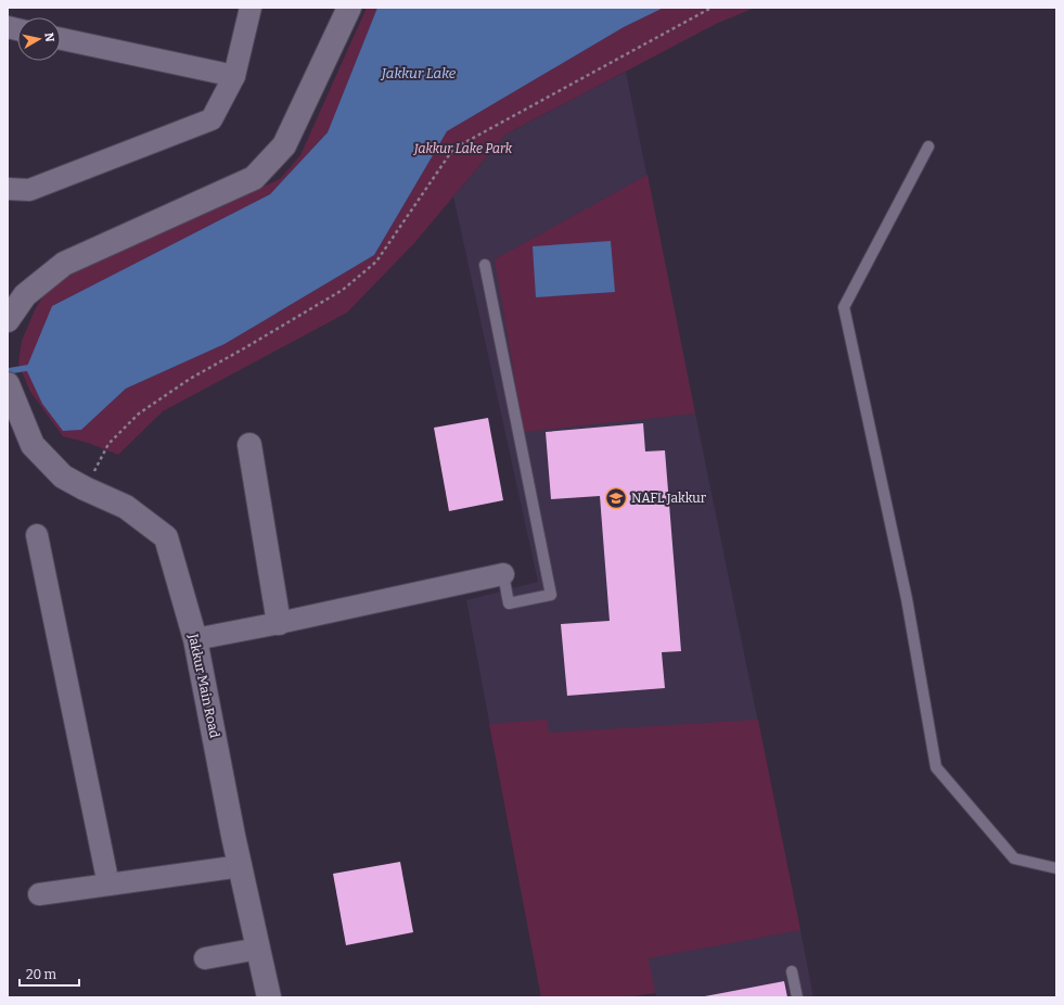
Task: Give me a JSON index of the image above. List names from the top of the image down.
{
  "streets": {
    "street": ["Jakkur Main Road"]
  },
  "water": ["Jakkur Lake"],
  "parks": ["Jakkur Lake Park"],
  "places": {
    "school or university": ["NAFL Jakkur"]
  },
  "scale_bar": "20 m",
  "north": "right"
}
